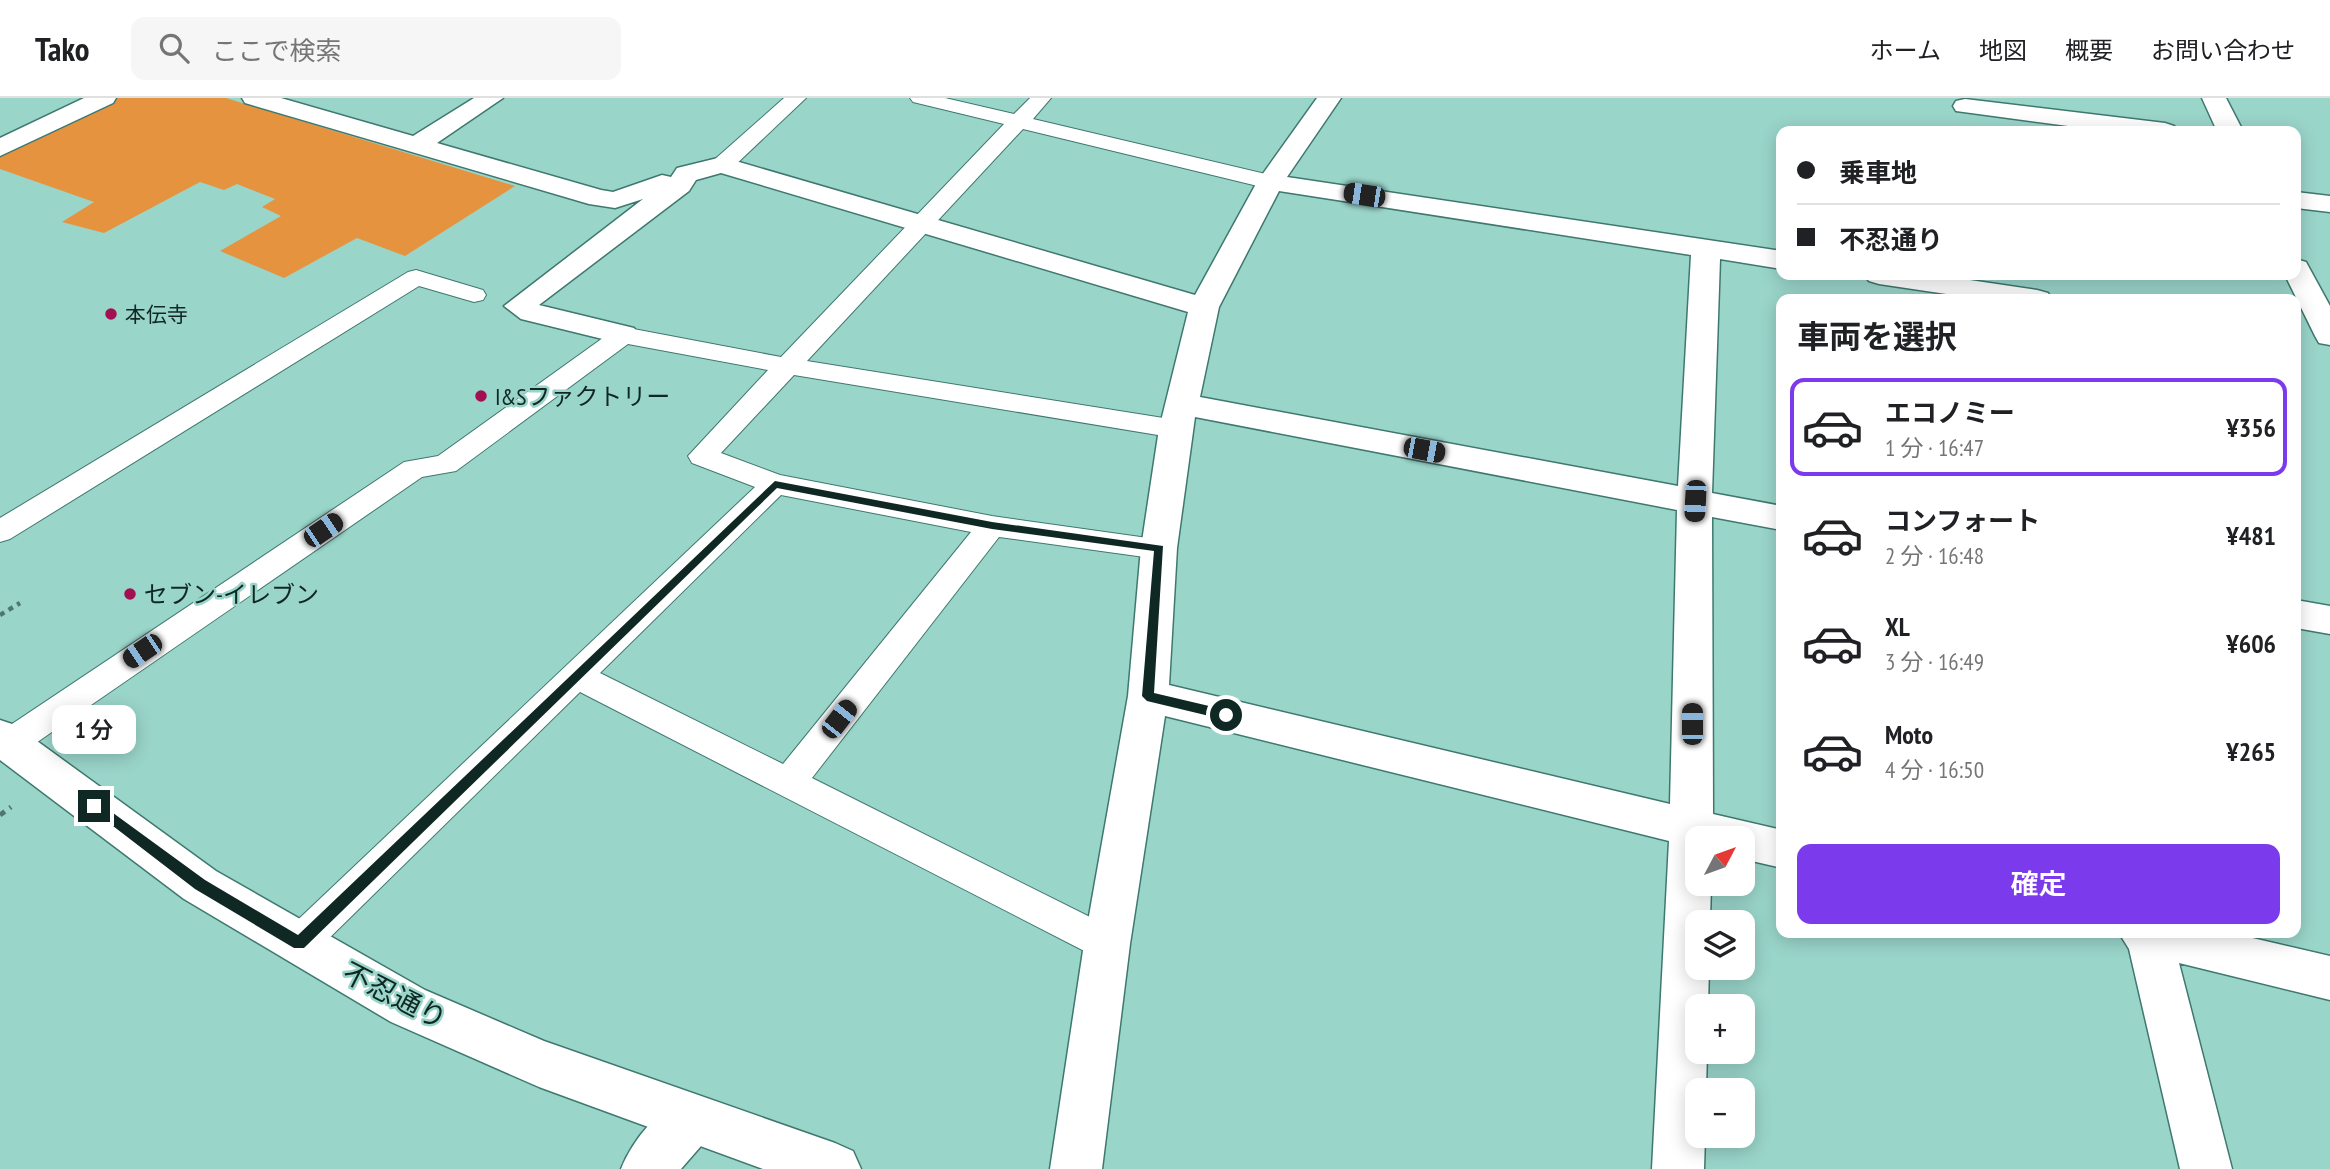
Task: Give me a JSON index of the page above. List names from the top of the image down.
{
  "streets": {
    "street": ["不忍通り"]
  },
  "places": ["本伝寺", "I&Sファクトリー", "セブン-イレブン"],
  "north": "top right",
  "page": {
    "header": "Tako",
    "search": "ここで検索",
    "nav": [
      "ホーム",
      "地図",
      "概要",
      "お問い合わせ"
    ],
    "banner": ["乗車地", "不忍通り"],
    "heading": "車両を選択",
    "list": [
      {
        "name": "エコノミー",
        "note": "1 分 · 16:47",
        "value": "¥356"
      },
      {
        "name": "コンフォート",
        "note": "2 分 · 16:48",
        "value": "¥481"
      },
      {
        "name": "XL",
        "note": "3 分 · 16:49",
        "value": "¥606"
      },
      {
        "name": "Moto",
        "note": "4 分 · 16:50",
        "value": "¥265"
      }
    ],
    "bubble": "1 分",
    "map_buttons": ["+", "−"],
    "buttons": "確定"
  }
}
